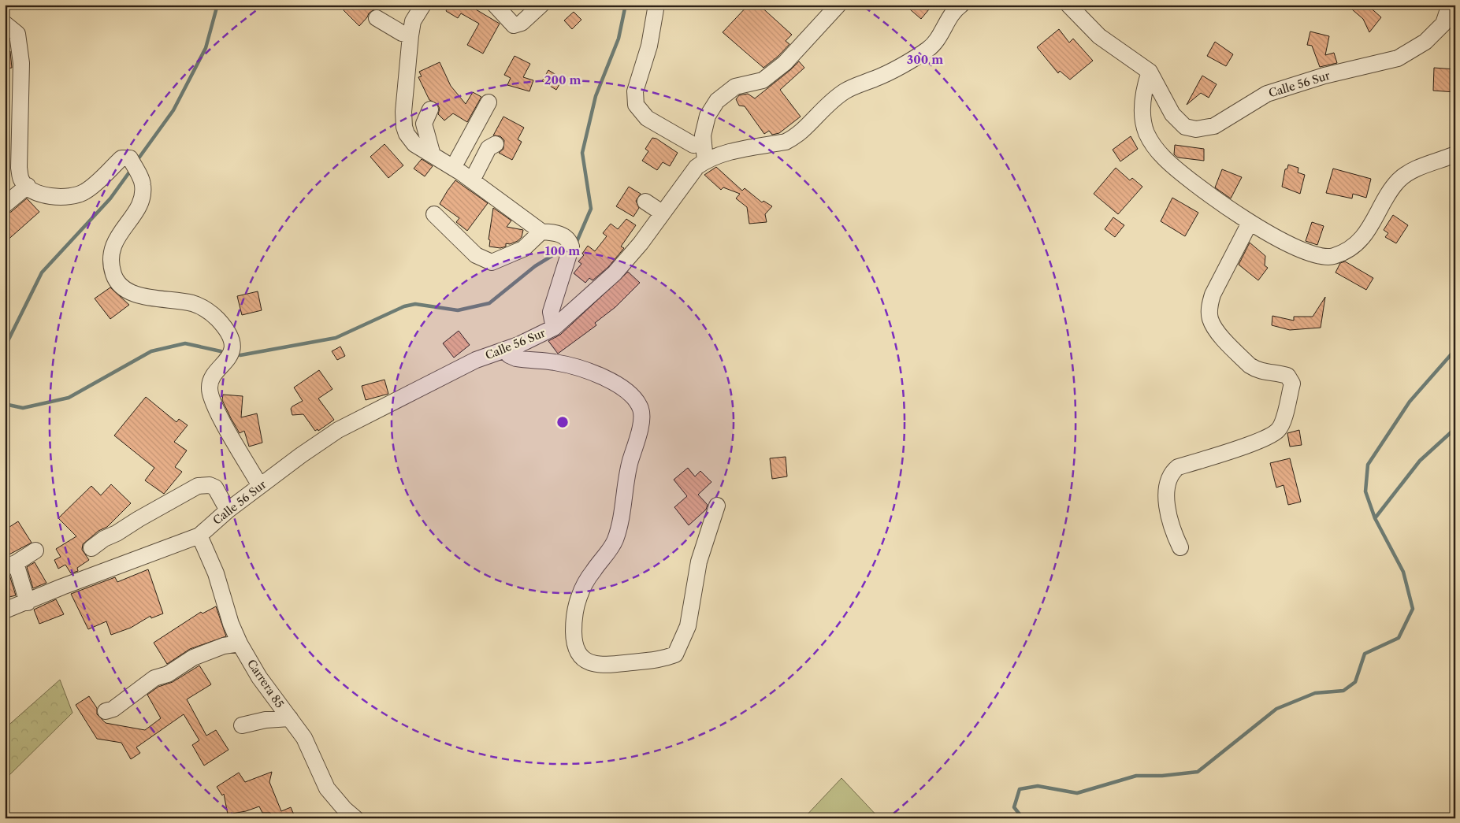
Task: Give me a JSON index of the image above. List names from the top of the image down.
{
  "streets": {
    "street": ["Calle 56 Sur", "Carrera 85"]
  },
  "crossings": [
    ["Calle 56 Sur", "Carrera 85"]
  ],
  "rings": ["300 m", "200 m", "100 m"]
}
